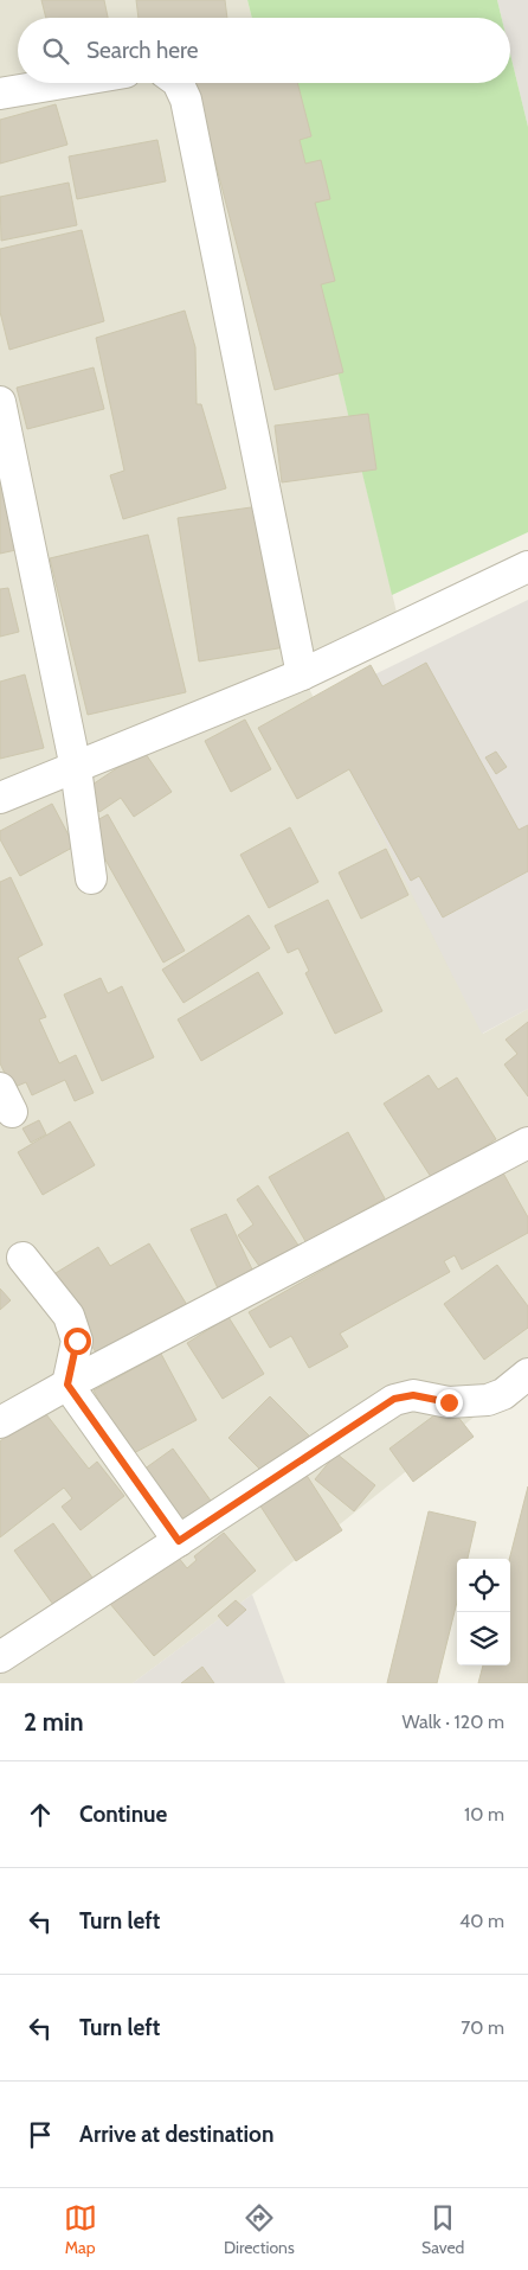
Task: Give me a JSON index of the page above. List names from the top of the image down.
{
  "page": {
    "search": "Search here",
    "heading": ["2 min", "Walk · 120 m"],
    "list": [
      ["Continue", "10 m"],
      ["Turn left", "40 m"],
      ["Turn left", "70 m"],
      "Arrive at destination"
    ],
    "nav": ["Map", "Directions", "Saved"]
  }
}
